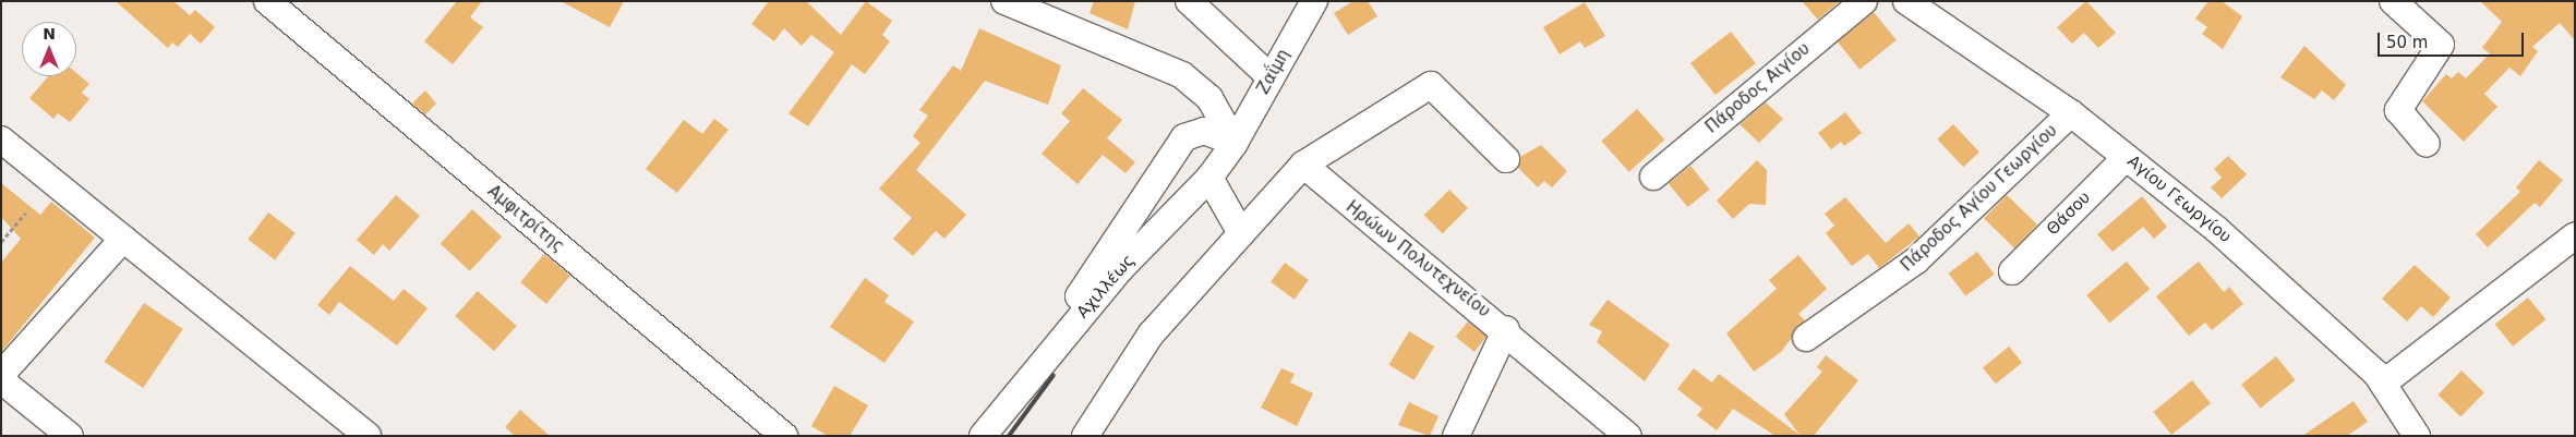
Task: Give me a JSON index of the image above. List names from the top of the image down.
{
  "streets": {
    "street": [
      "Ζαΐμη",
      "Πάροδος Αιγίου",
      "Πάροδος Αγίου Γεωργίου",
      "Αγίου Γεωργίου",
      "Θάσου",
      "Αμφιτρίτης",
      "Ηρώων Πολυτεχνείου",
      "Αχιλλέως"
    ]
  },
  "crossings": [
    ["Ζαΐμη", "Αχιλλέως"],
    ["Πάροδος Αγίου Γεωργίου", "Αγίου Γεωργίου"],
    ["Αγίου Γεωργίου", "Θάσου"]
  ],
  "scale_bar": "50 m",
  "north": "top"
}
